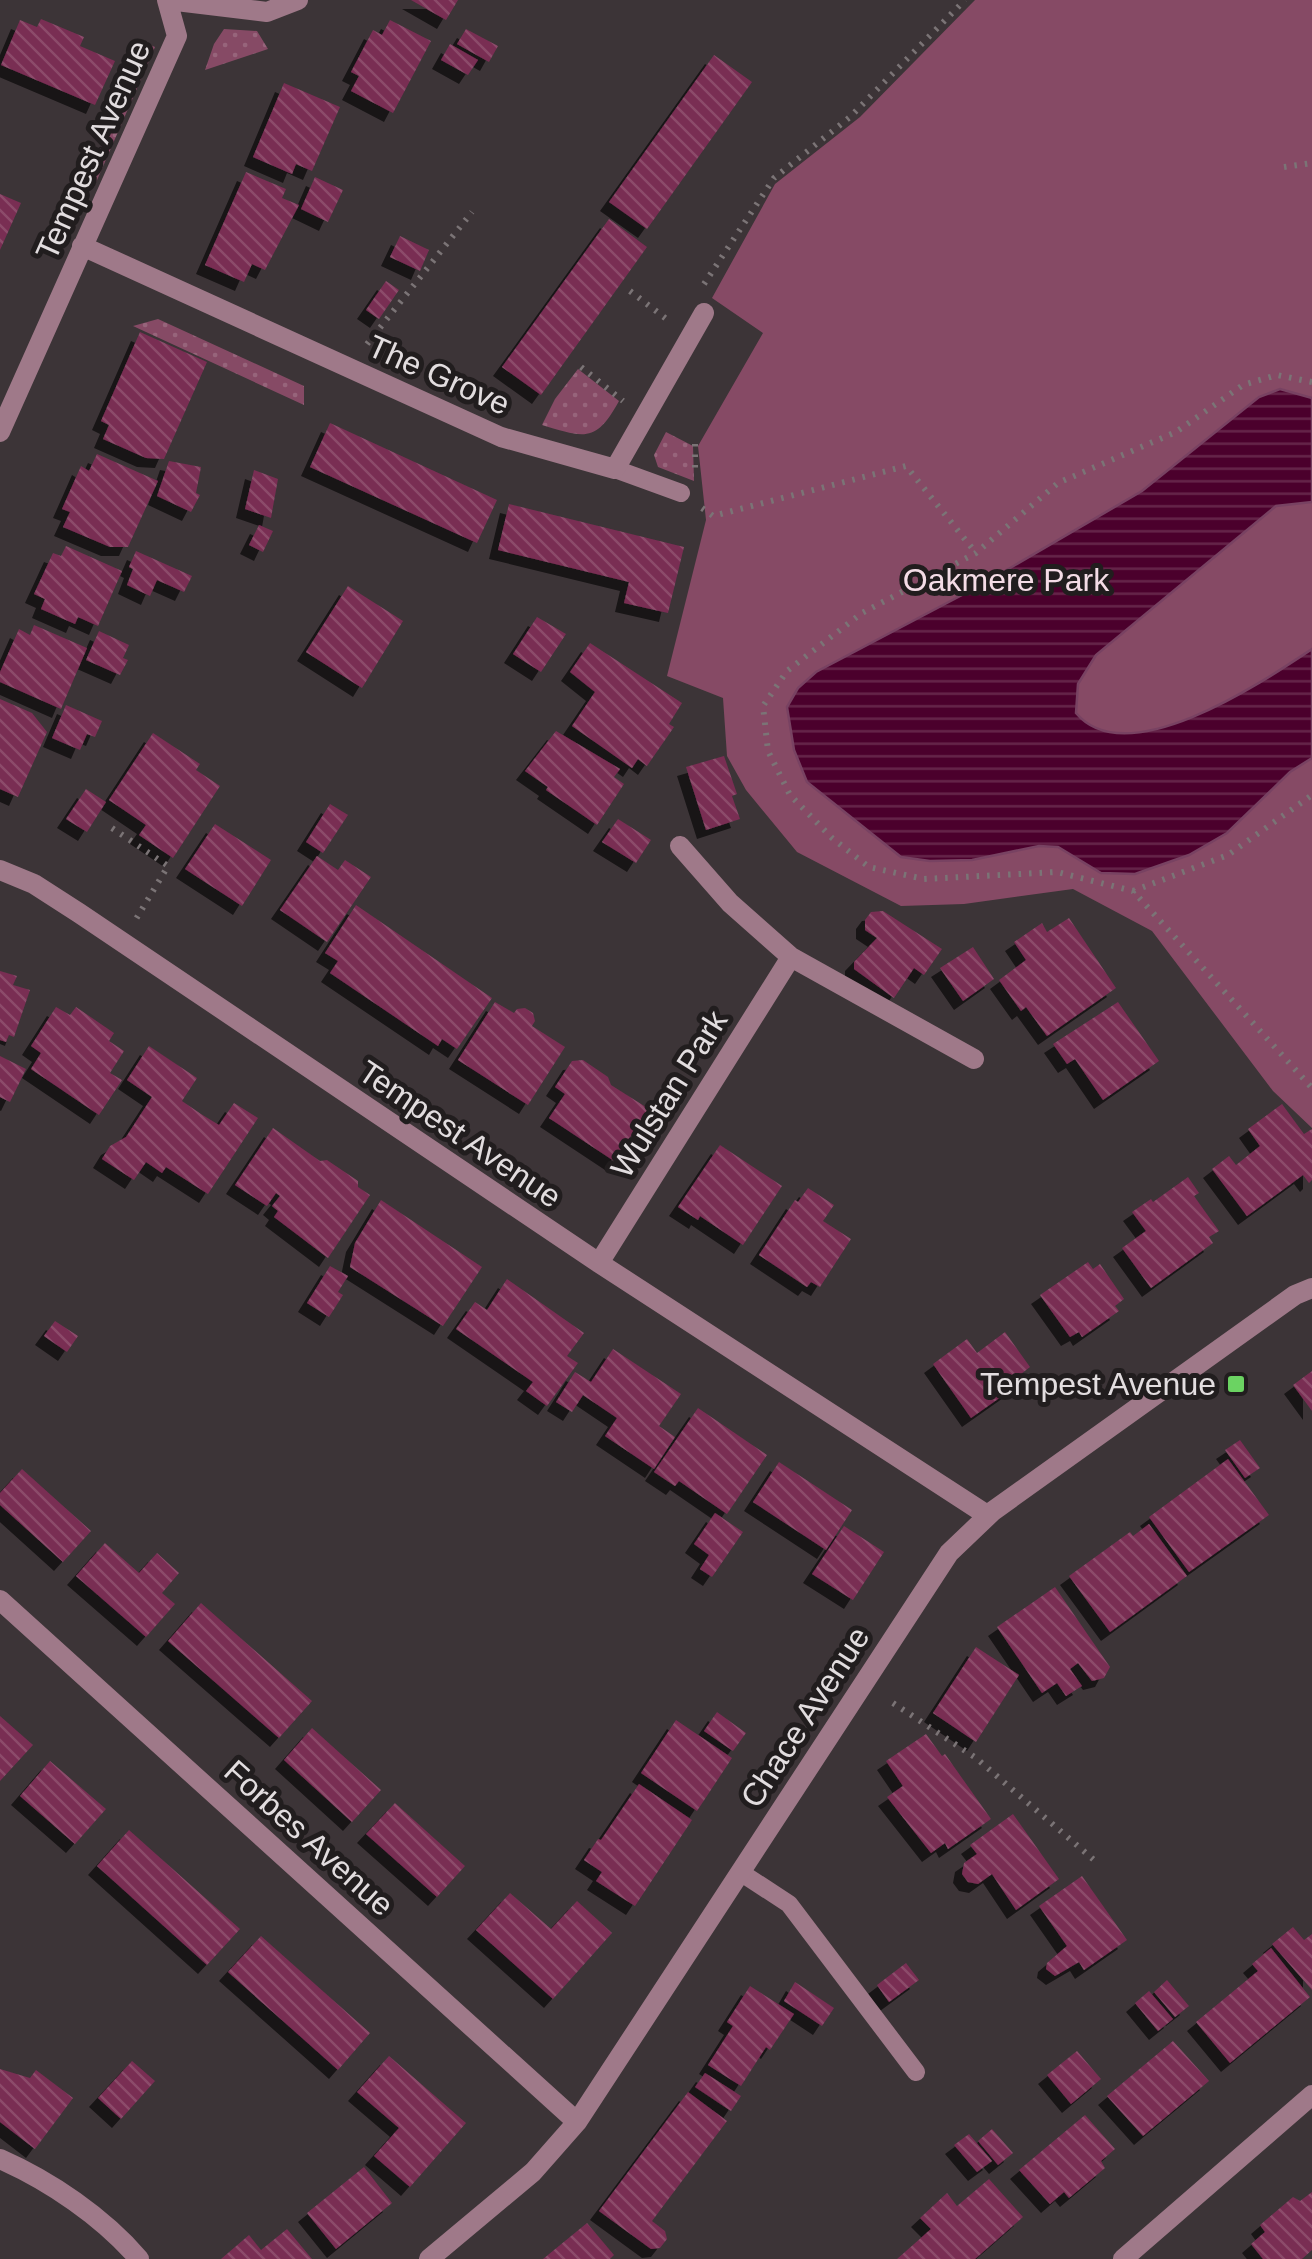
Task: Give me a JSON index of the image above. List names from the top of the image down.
{
  "streets": {
    "street": [
      "Tempest Avenue",
      "The Grove",
      "Wulstan Park",
      "Chace Avenue",
      "Forbes Avenue"
    ]
  },
  "crossings": [
    ["Tempest Avenue", "The Grove"],
    ["Tempest Avenue", "Wulstan Park"],
    ["Tempest Avenue", "Chace Avenue"],
    ["Chace Avenue", "Forbes Avenue"]
  ],
  "parks": ["Oakmere Park"],
  "places": {
    "transit": ["Tempest Avenue"]
  }
}
